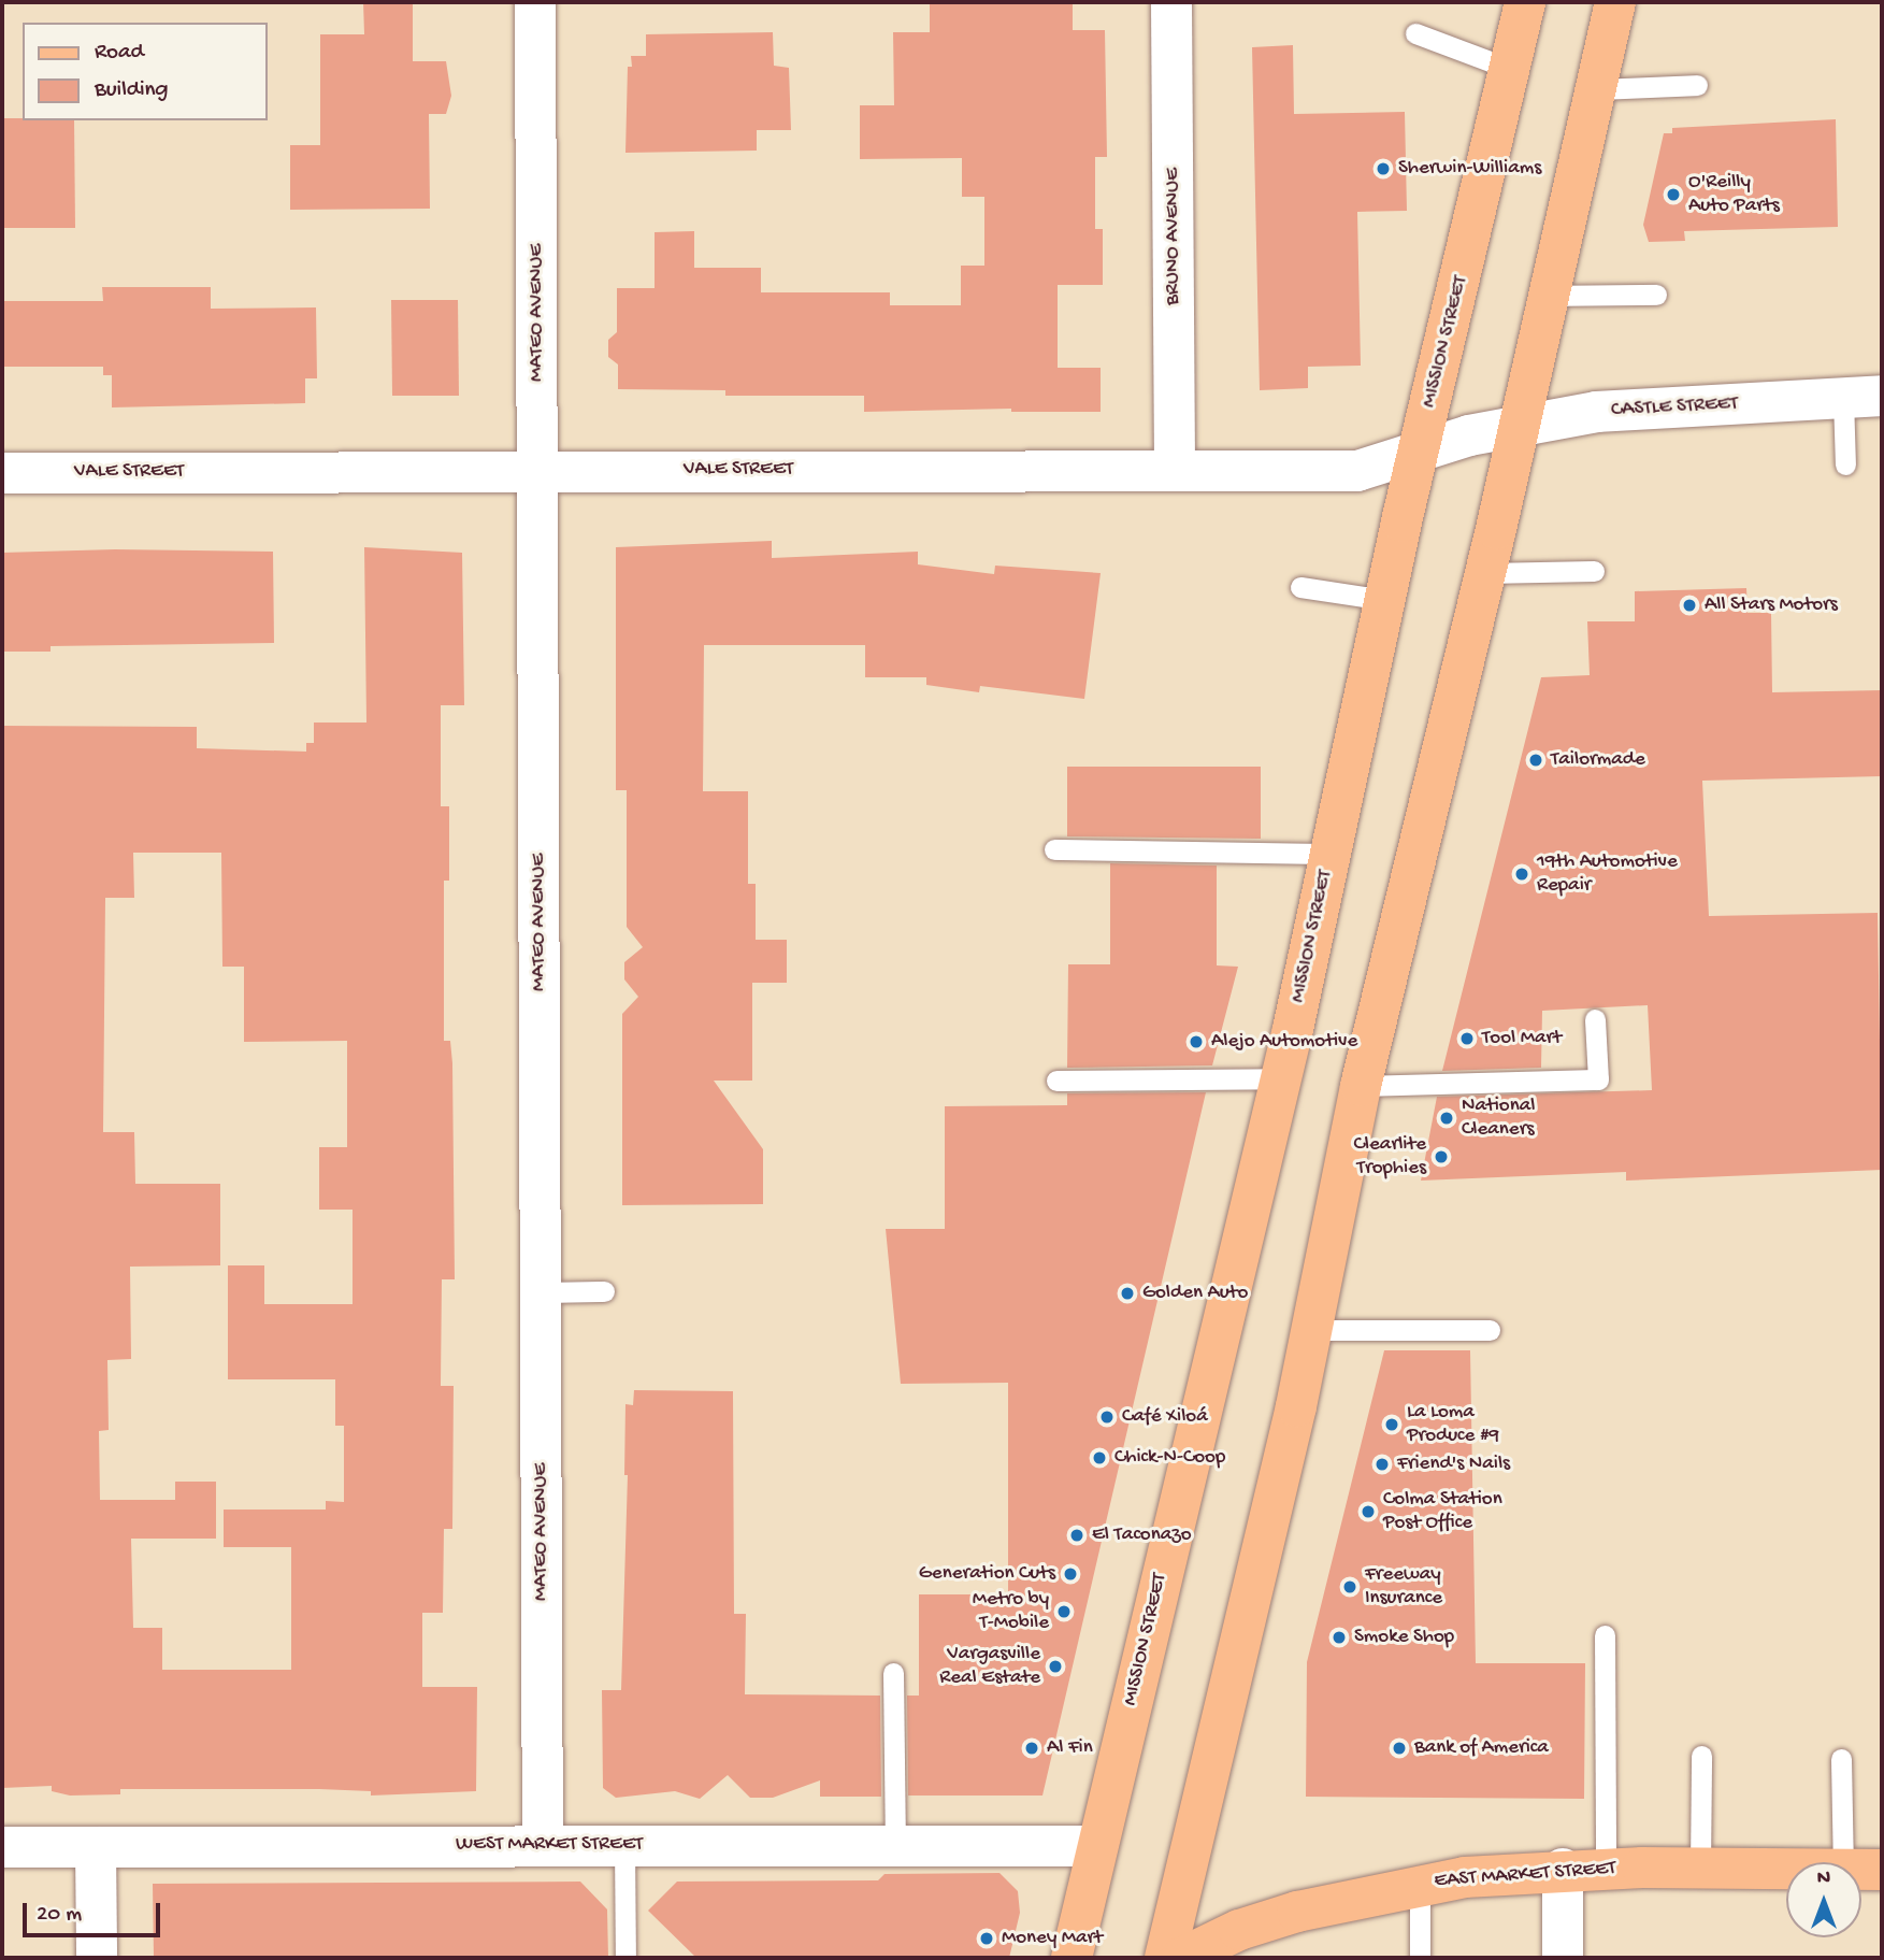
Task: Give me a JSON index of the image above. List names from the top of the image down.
{
  "streets": {
    "main road": ["MISSION STREET", "EAST MARKET STREET"],
    "street": [
      "BRUNO AVENUE",
      "MATEO AVENUE",
      "CASTLE STREET",
      "VALE STREET",
      "WEST MARKET STREET"
    ]
  },
  "crossings": [
    ["BRUNO AVENUE", "VALE STREET"],
    ["MATEO AVENUE", "VALE STREET"],
    ["MATEO AVENUE", "WEST MARKET STREET"],
    ["MISSION STREET", "VALE STREET"],
    ["MISSION STREET", "WEST MARKET STREET"],
    ["CASTLE STREET", "VALE STREET"]
  ],
  "places": [
    "Sherwin-Williams",
    "O'Reilly Auto Parts",
    "All Stars Motors",
    "Tailormade",
    "19th Automotive Repair",
    "Tool Mart",
    "Alejo Automotive",
    "National Cleaners",
    "Clearlite Trophies",
    "Golden Auto",
    "Café Xiloá",
    "La Loma Produce #9",
    "Chick-N-Coop",
    "Friend's Nails",
    "Colma Station Post Office",
    "El Taconazo",
    "Generation Cuts",
    "Freeway Insurance",
    "Metro by T-Mobile",
    "Smoke Shop",
    "Vargasville Real Estate",
    "Al Fin",
    "Bank of America",
    "Money Mart"
  ],
  "legend": ["Road", "Building"],
  "scale_bar": "20 m",
  "north": "top"
}
